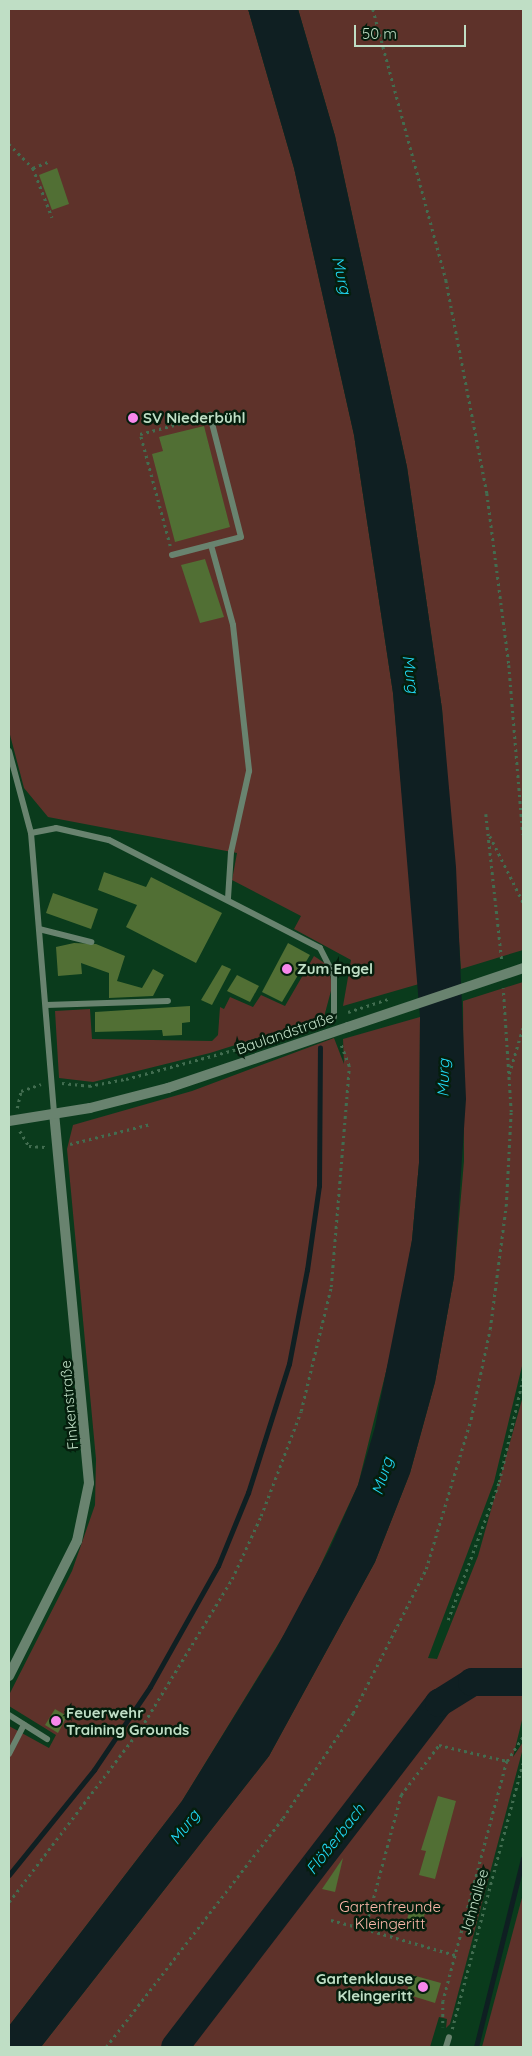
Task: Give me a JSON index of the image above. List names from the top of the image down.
{
  "streets": {
    "street": ["Baulandstraße", "Finkenstraße"],
    "path": ["Jahnallee"]
  },
  "crossings": [
    ["Baulandstraße", "Finkenstraße"]
  ],
  "water": ["Murg", "Flößerbach"],
  "parks": ["Gartenfreunde Kleingeritt"],
  "places": [
    "SV Niederbühl",
    "Zum Engel",
    "Feuerwehr Training Grounds",
    "Gartenklause Kleingeritt"
  ],
  "scale_bar": "50 m"
}
